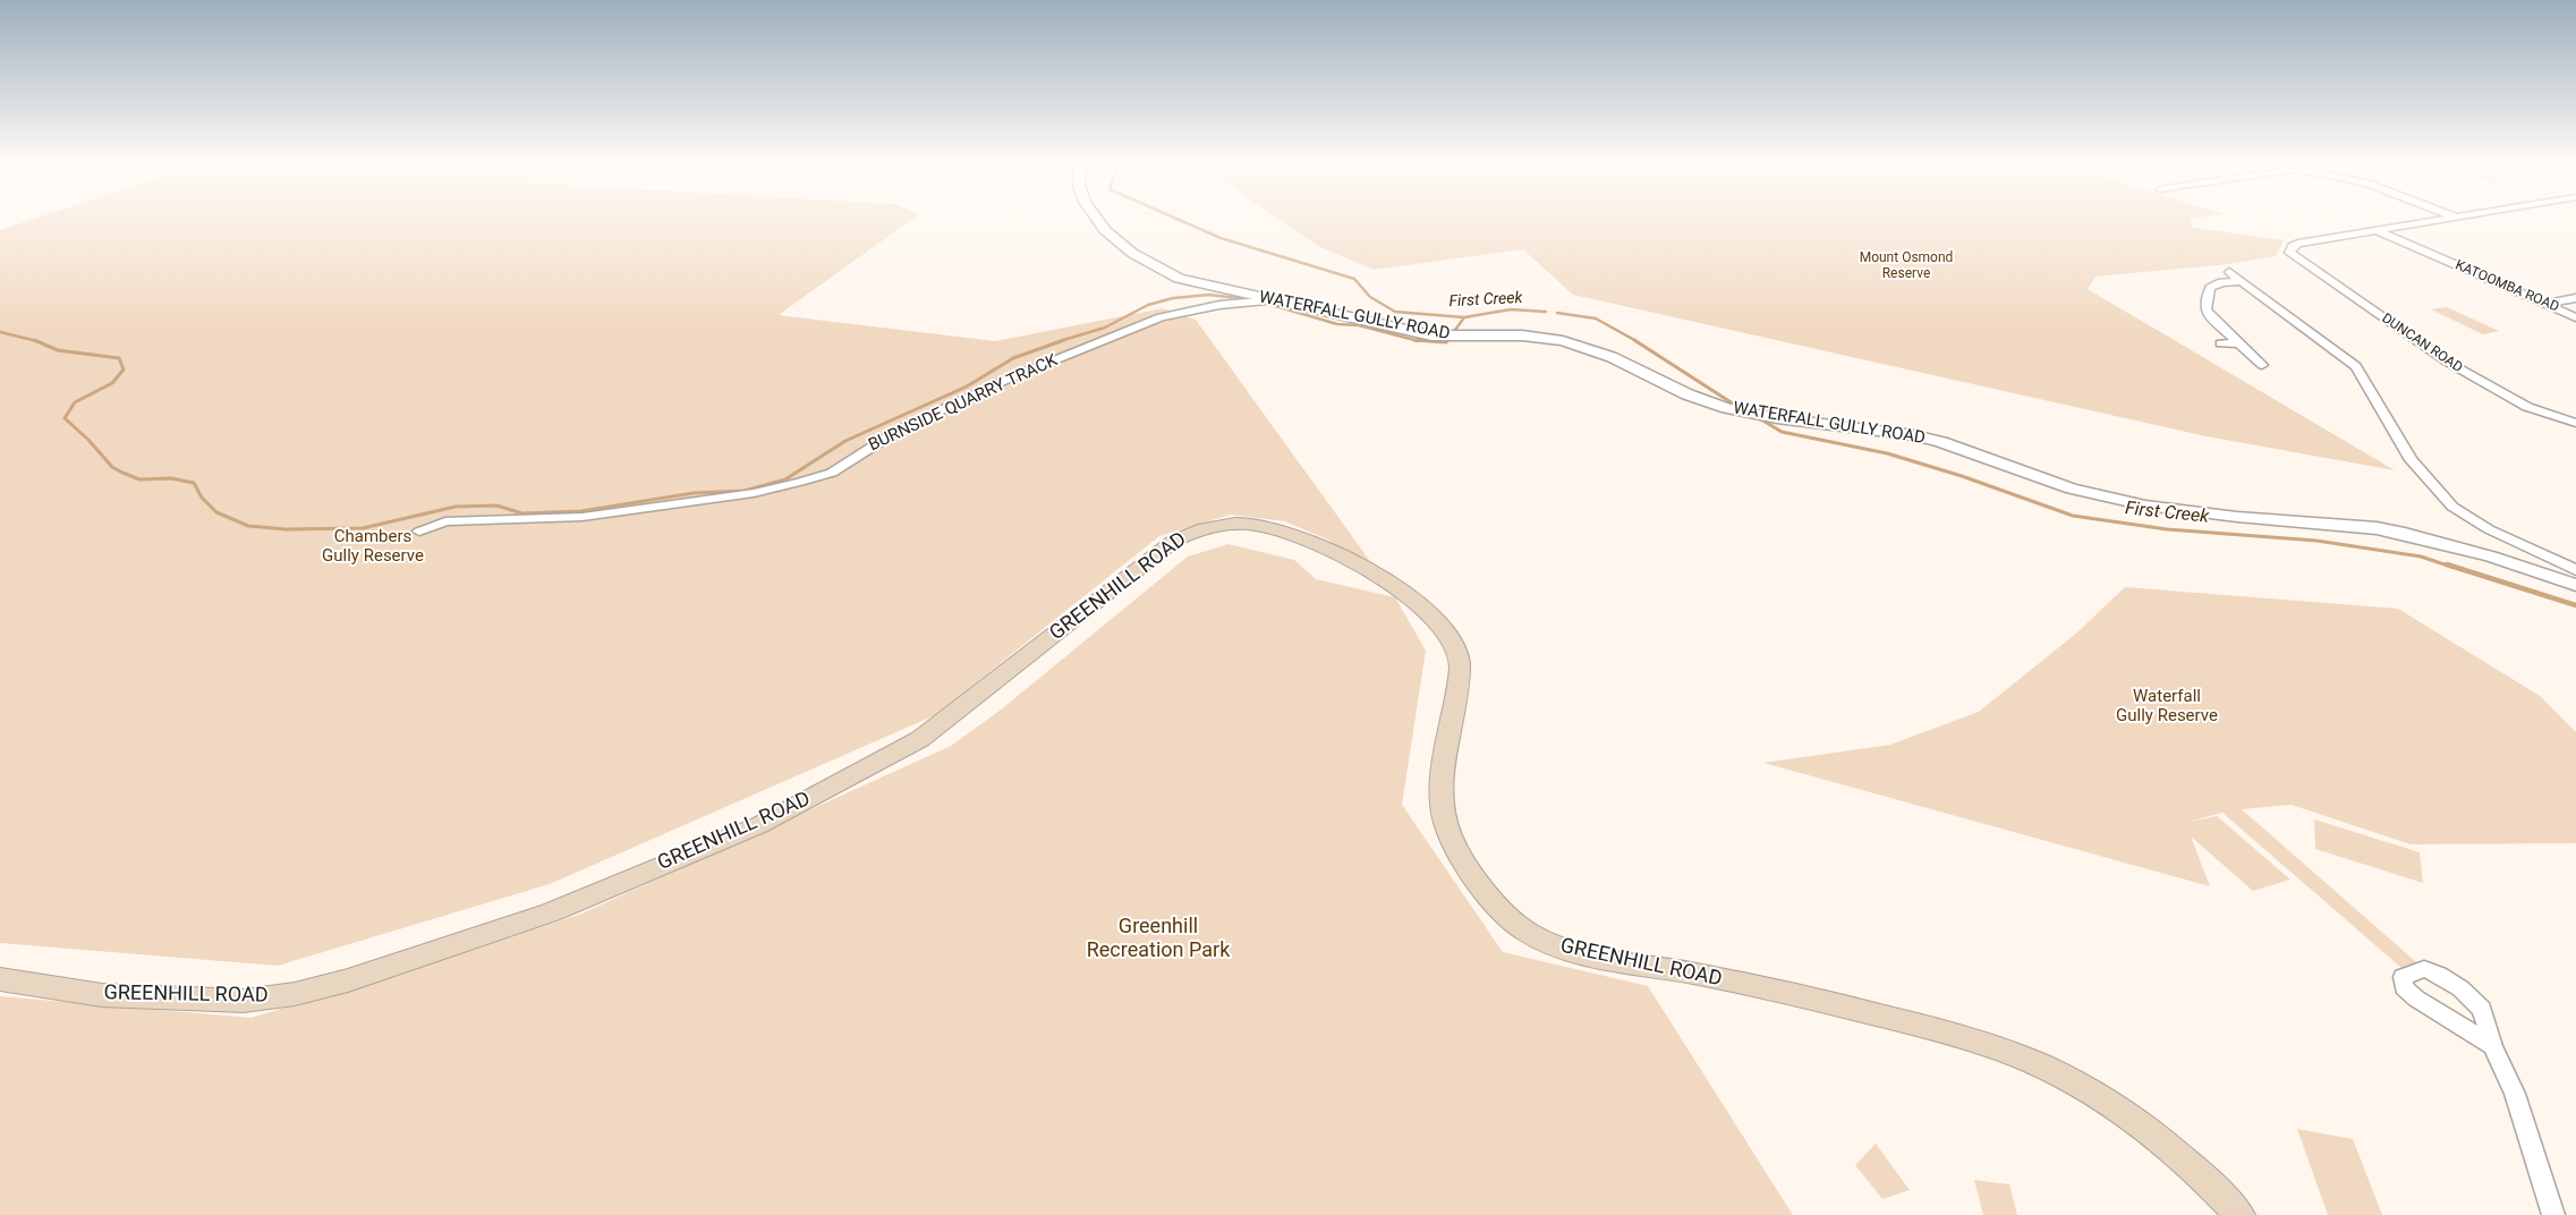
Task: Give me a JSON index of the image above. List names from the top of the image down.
{
  "streets": {
    "main road": ["GREENHILL ROAD"],
    "street": [
      "KATOOMBA ROAD",
      "WATERFALL GULLY ROAD",
      "DUNCAN ROAD",
      "BURNSIDE QUARRY TRACK"
    ]
  },
  "crossings": [
    ["KATOOMBA ROAD", "DUNCAN ROAD"],
    ["WATERFALL GULLY ROAD", "BURNSIDE QUARRY TRACK"]
  ],
  "water": ["First Creek"],
  "parks": [
    "Mount Osmond Reserve",
    "Chambers Gully Reserve",
    "Waterfall Gully Reserve",
    "Greenhill Recreation Park"
  ]
}
